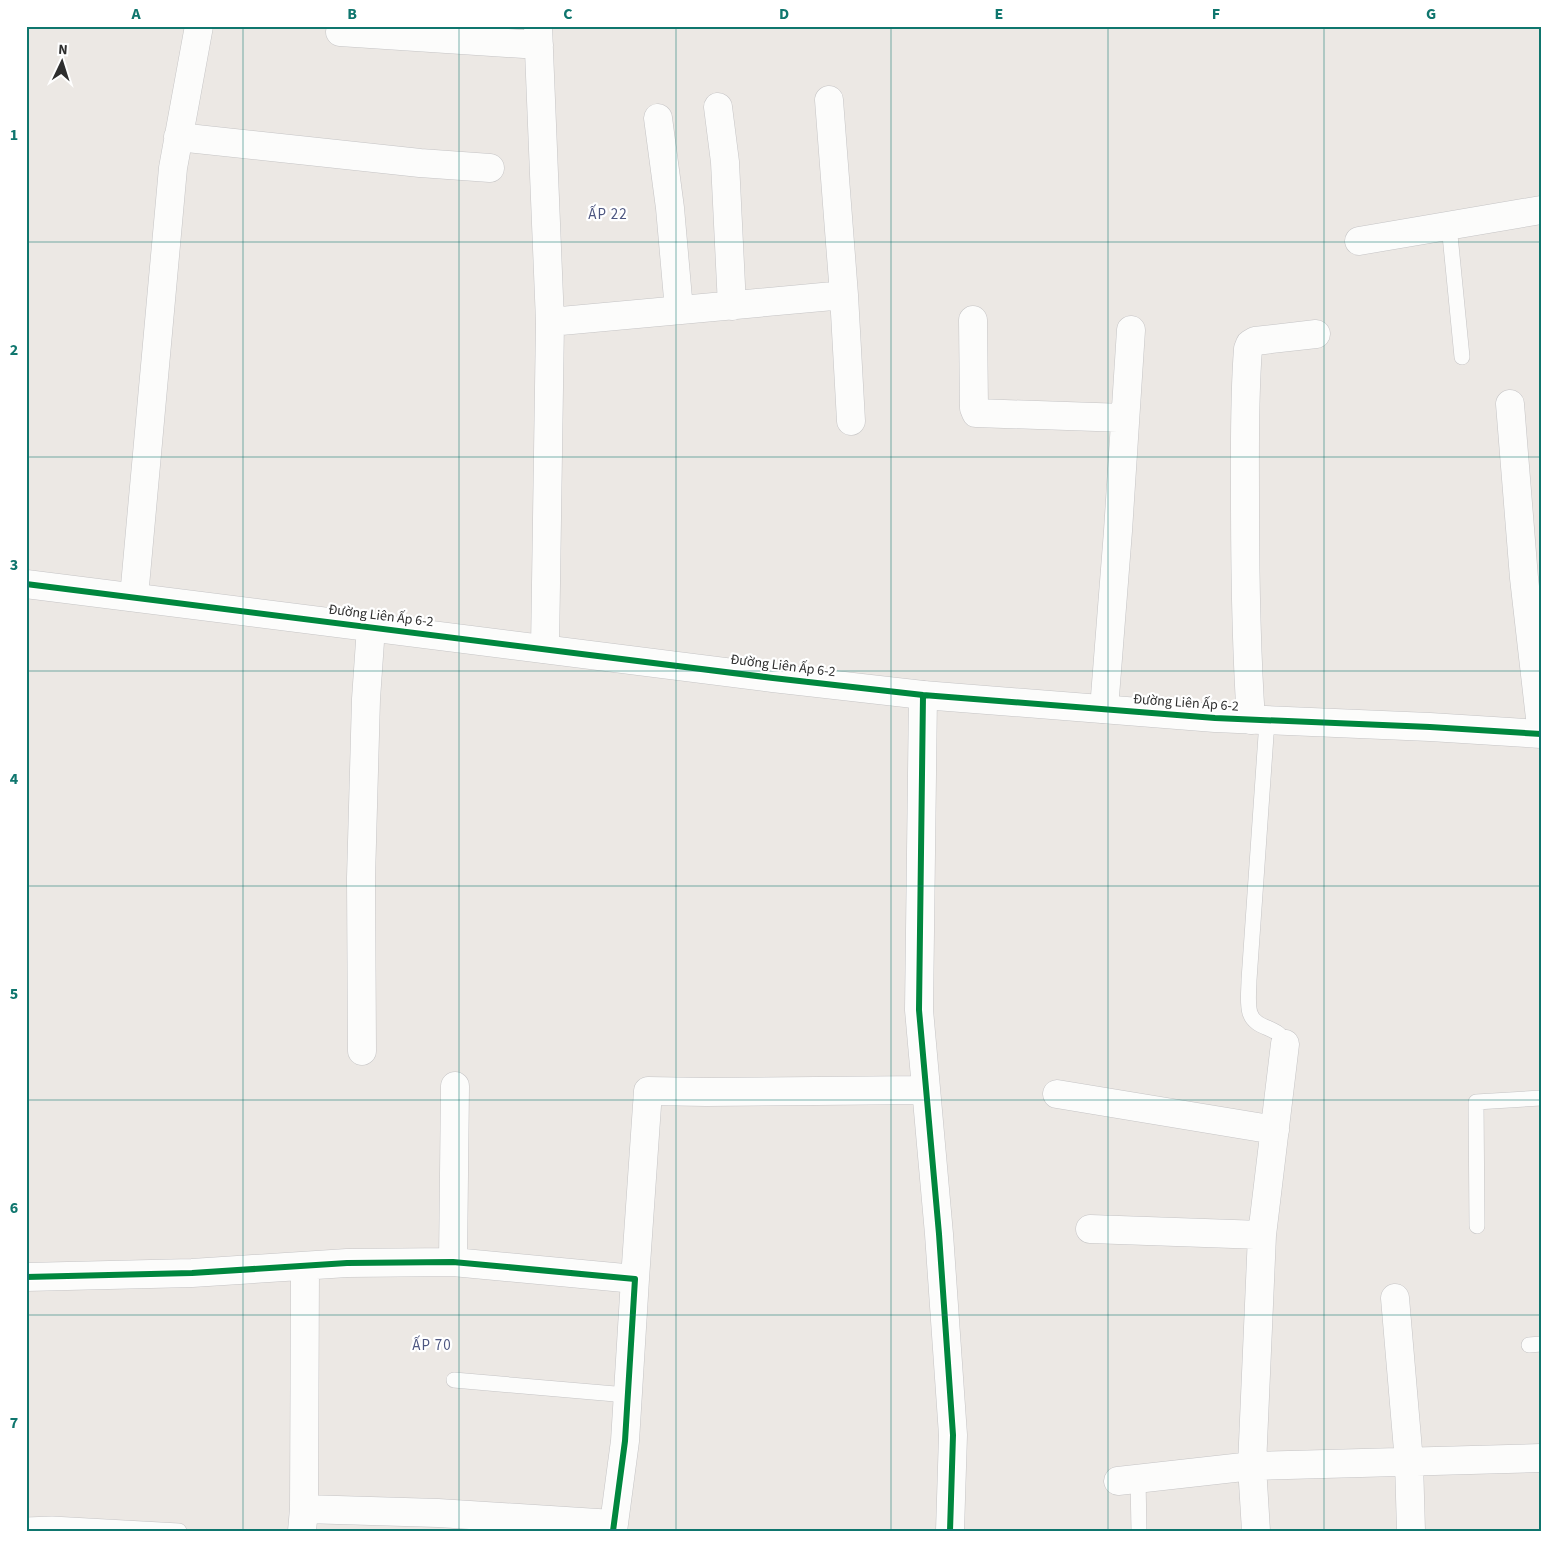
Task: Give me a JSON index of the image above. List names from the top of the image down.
{
  "streets": {
    "street": ["Đường Liên Ấp 6-2"]
  },
  "districts": ["ẤP 22", "ẤP 70"],
  "north": "top",
  "grid": {
    "columns": [
      "A",
      "B",
      "C",
      "D",
      "E",
      "F",
      "G"
    ],
    "rows": [
      "1",
      "2",
      "3",
      "4",
      "5",
      "6",
      "7"
    ]
  }
}
